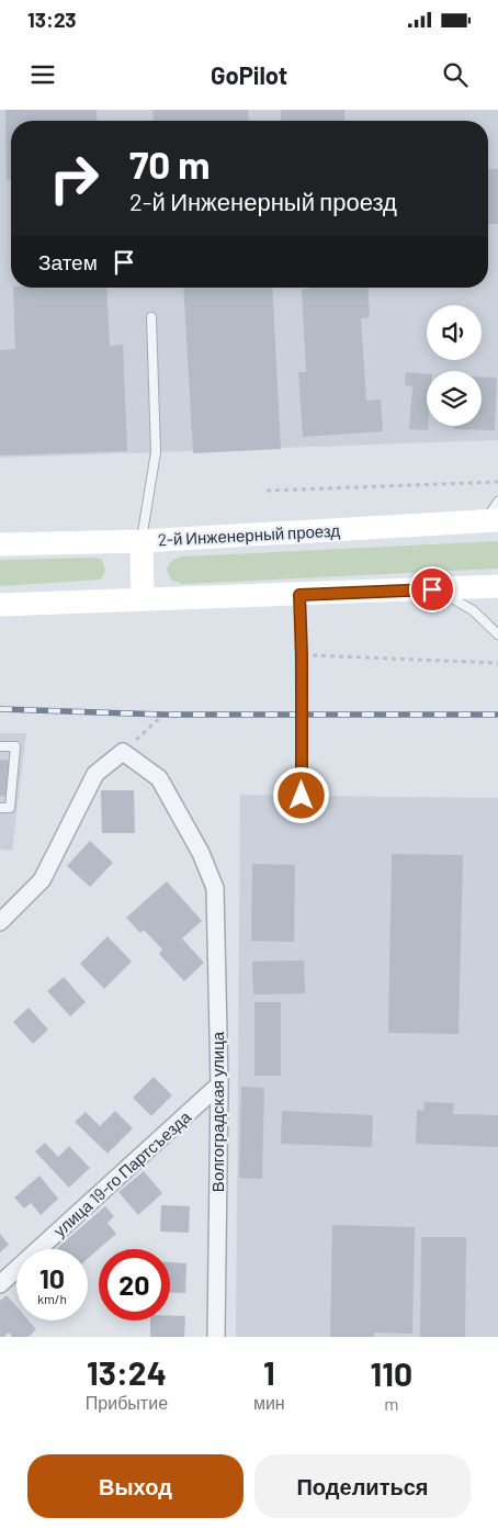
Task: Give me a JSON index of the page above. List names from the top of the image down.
{
  "streets": {
    "main road": ["2-й Инженерный проезд"],
    "street": ["Волгоградская улица", "улица 19-го Партсъезда"]
  },
  "crossings": [
    ["Волгоградская улица", "улица 19-го Партсъезда"]
  ],
  "page": {
    "status": "13:23",
    "header": "GoPilot",
    "turn": ["70 m", "2-й Инженерный проезд"],
    "then": "Затем",
    "speed": "10 km/h",
    "limit": "20",
    "eta": [
      "13:24",
      "Прибытие",
      "1",
      "мин",
      "110",
      "m"
    ],
    "buttons": ["Выход", "Поделиться"]
  }
}
